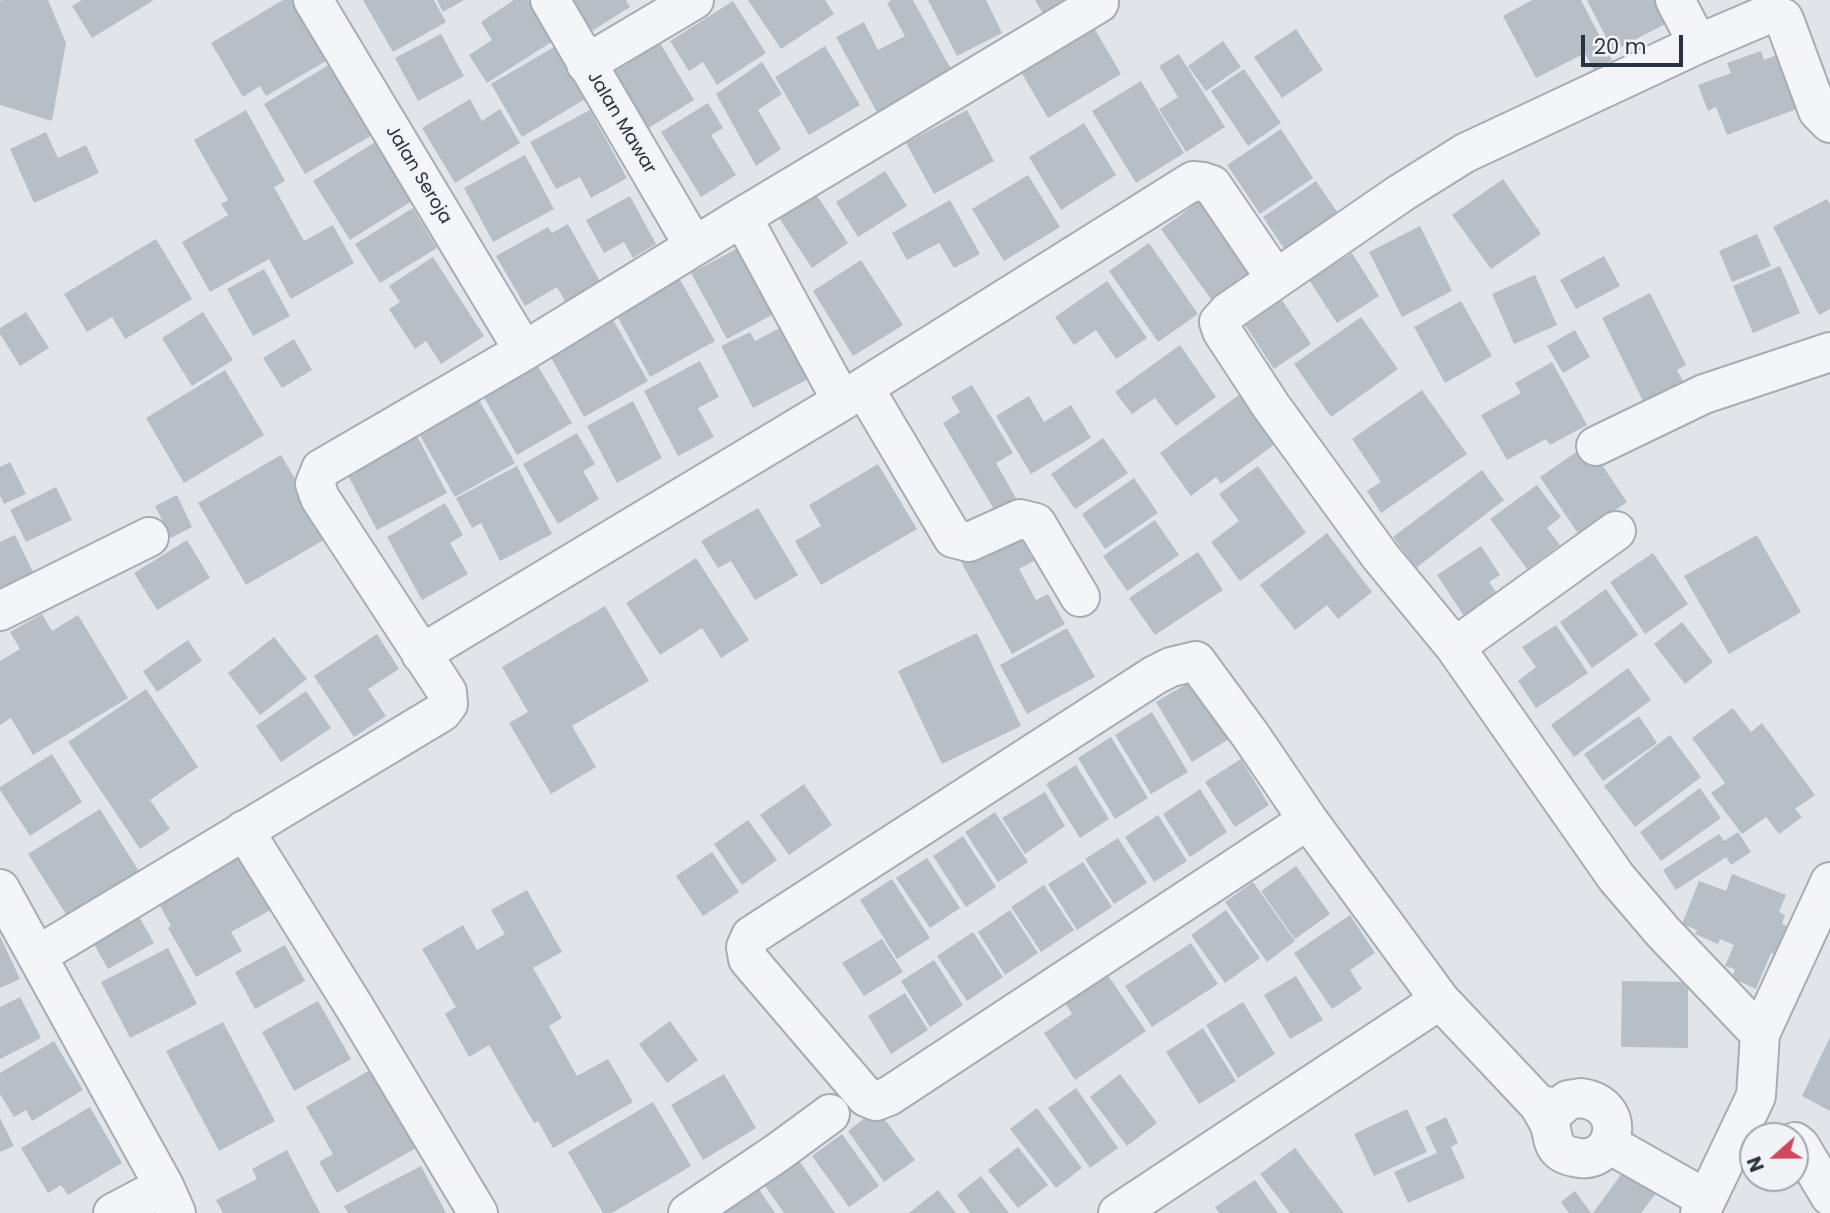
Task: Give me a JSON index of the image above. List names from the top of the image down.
{
  "streets": {
    "street": ["Jalan Mawar", "Jalan Seroja"]
  },
  "scale_bar": "20 m",
  "north": "left"
}
